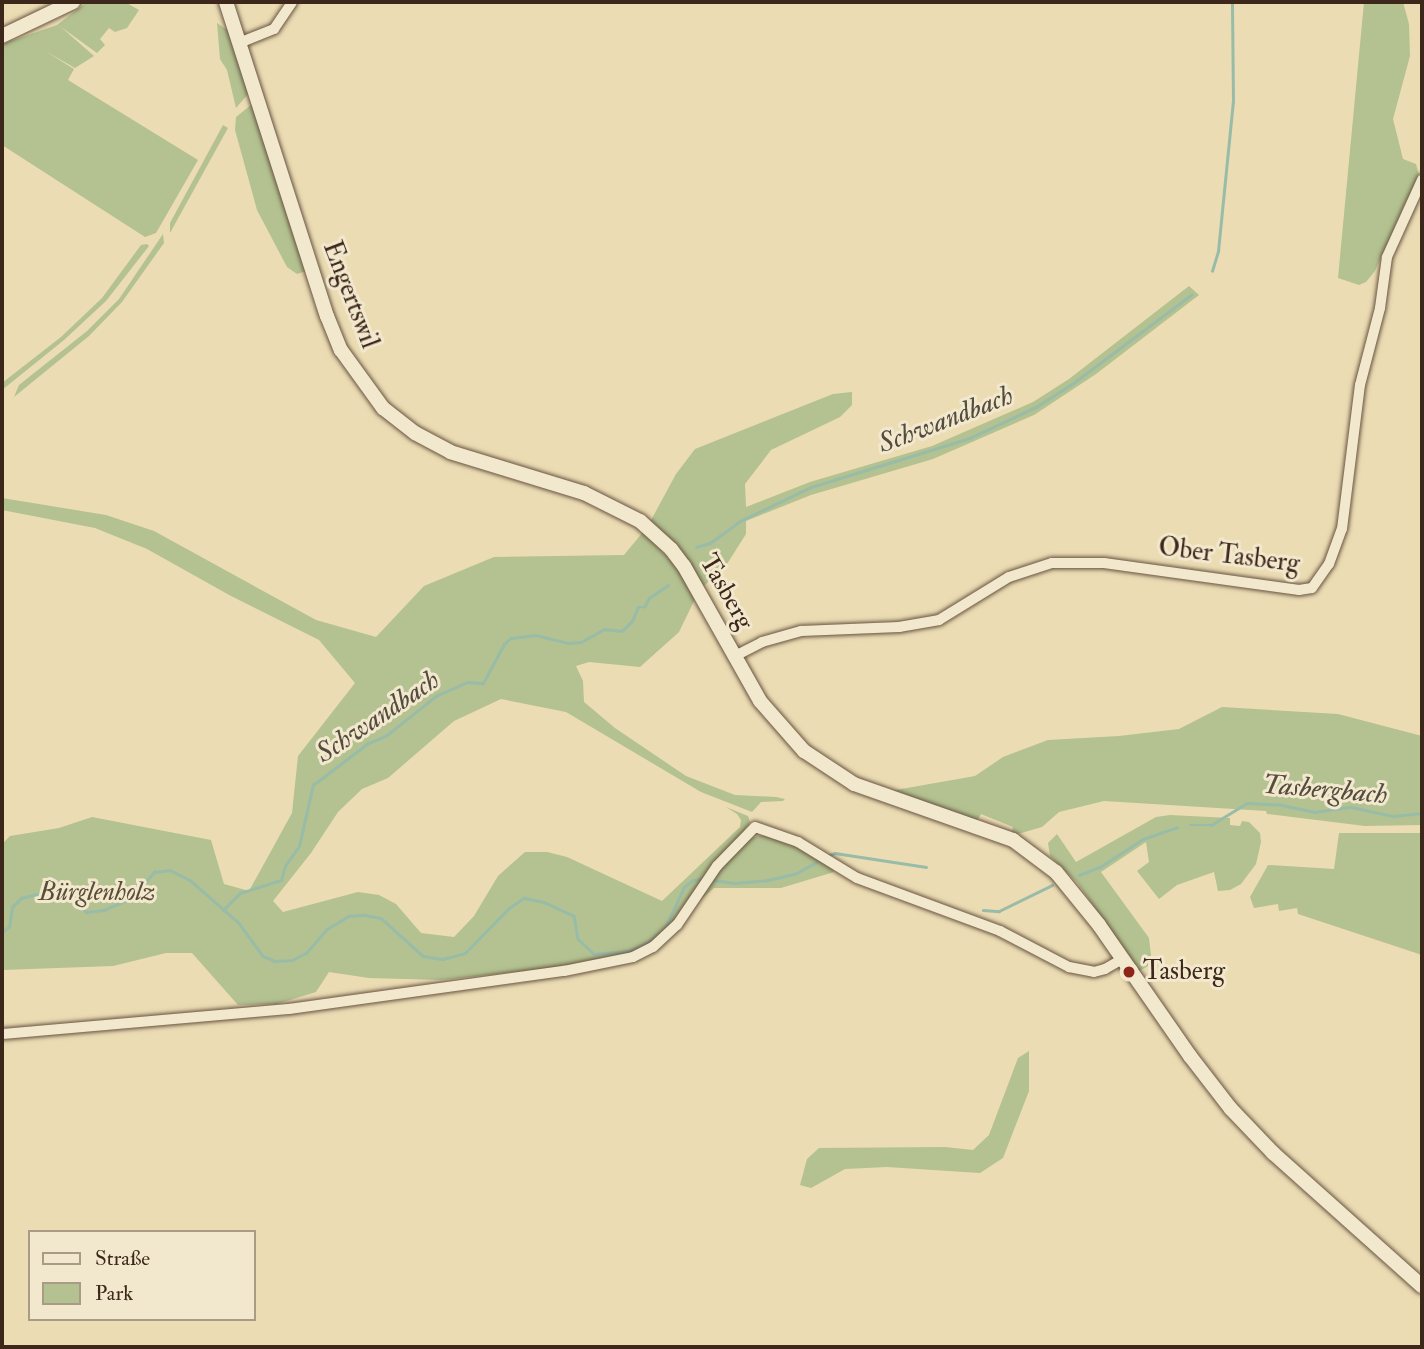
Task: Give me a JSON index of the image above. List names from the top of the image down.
{
  "streets": {
    "main road": ["Engertswil", "Tasberg"],
    "street": ["Ober Tasberg"]
  },
  "crossings": [
    ["Engertswil", "Tasberg"],
    ["Ober Tasberg", "Tasberg"]
  ],
  "water": ["Schwandbach", "Tasbergbach"],
  "parks": ["Bürglenholz"],
  "places": ["Tasberg"],
  "legend": ["Straße", "Park"]
}
